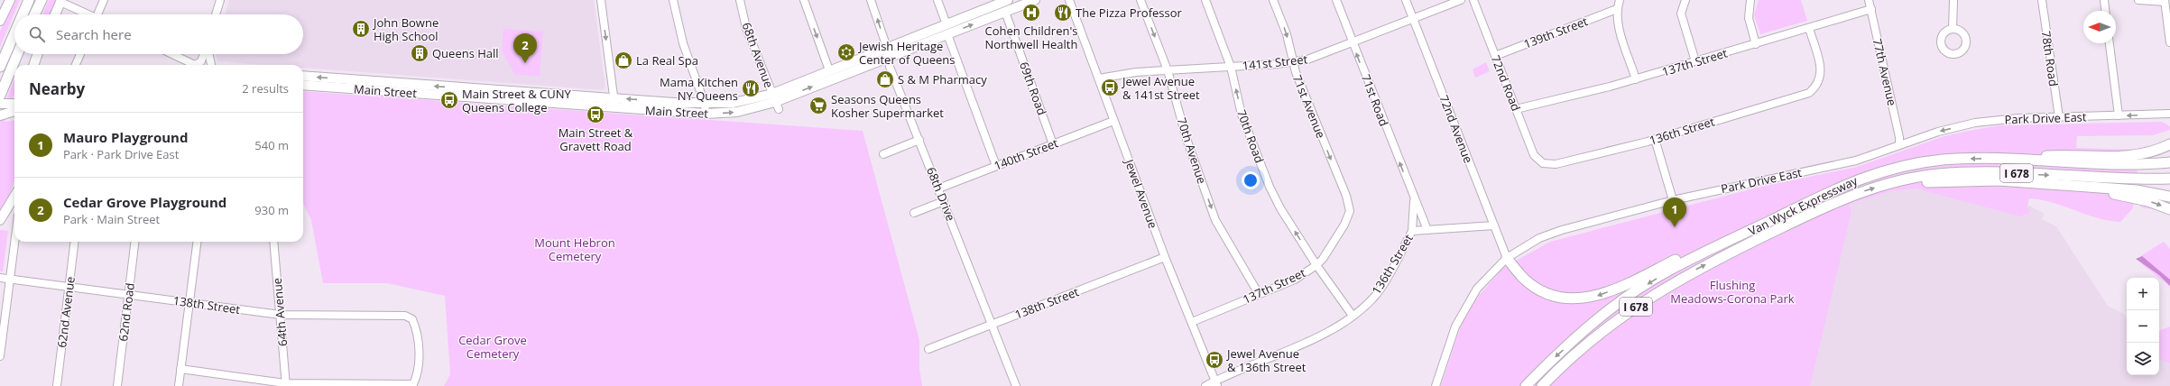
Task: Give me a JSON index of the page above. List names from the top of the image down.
{
  "streets": {
    "highway": ["I 678", "Van Wyck Expressway"],
    "main road": ["Main Street"],
    "street": [
      "139th Street",
      "68th Avenue",
      "78th Road",
      "141st Street",
      "137th Street",
      "77th Avenue",
      "72nd Road",
      "69th Road",
      "71st Road",
      "71st Avenue",
      "Park Drive East",
      "72nd Avenue",
      "136th Street",
      "70th Road",
      "70th Avenue",
      "140th Street",
      "68th Drive",
      "Jewel Avenue",
      "138th Street",
      "62nd Avenue",
      "62nd Road",
      "64th Avenue"
    ]
  },
  "crossings": [
    ["139th Street", "72nd Road"],
    ["68th Avenue", "Main Street"],
    ["78th Road", "Park Drive East"],
    ["141st Street", "71st Road"],
    ["141st Street", "71st Avenue"],
    ["141st Street", "72nd Avenue"],
    ["141st Street", "70th Road"],
    ["141st Street", "70th Avenue"],
    ["141st Street", "Jewel Avenue"],
    ["137th Street", "77th Avenue"],
    ["137th Street", "72nd Road"],
    ["137th Street", "71st Avenue"],
    ["137th Street", "136th Street"],
    ["137th Street", "70th Road"],
    ["137th Street", "70th Avenue"],
    ["137th Street", "Jewel Avenue"],
    ["77th Avenue", "Park Drive East"],
    ["72nd Road", "136th Street"],
    ["69th Road", "Main Street"],
    ["69th Road", "140th Street"],
    ["Main Street", "68th Drive"],
    ["71st Road", "136th Street"],
    ["Park Drive East", "72nd Avenue"],
    ["72nd Avenue", "136th Street"],
    ["136th Street", "70th Road"],
    ["136th Street", "Jewel Avenue"],
    ["140th Street", "68th Drive"],
    ["140th Street", "Jewel Avenue"],
    ["68th Drive", "138th Street"],
    ["Jewel Avenue", "138th Street"],
    ["138th Street", "62nd Avenue"],
    ["138th Street", "62nd Road"],
    ["138th Street", "64th Avenue"]
  ],
  "one_way": [
    "71st Road",
    "71st Avenue",
    "70th Road",
    "70th Avenue"
  ],
  "parks": ["Mount Hebron Cemetery", "Flushing Meadows-Corona Park", "Cedar Grove Cemetery"],
  "places": {
    "hospital": ["Cohen Children's Northwell Health"],
    "restaurant": ["The Pizza Professor", "Mama Kitchen NY Queens"],
    "building": ["John Bowne High School", "Queens Hall"],
    "synagogue": ["Jewish Heritage Center of Queens"],
    "shop": ["La Real Spa", "S & M Pharmacy"],
    "bus stop": [
      "Jewel Avenue & 141st Street",
      "Main Street & CUNY Queens College",
      "Main Street & Gravett Road",
      "Jewel Avenue & 136th Street"
    ],
    "supermarket": ["Seasons Queens Kosher Supermarket"]
  },
  "north": "left",
  "page": {
    "search": "Search here",
    "pins": ["2", "1"],
    "heading": ["Nearby", "2 results"],
    "list": [
      {
        "mark": "1",
        "name": "Mauro Playground",
        "note": "Park · Park Drive East",
        "value": "540 m"
      },
      {
        "mark": "2",
        "name": "Cedar Grove Playground",
        "note": "Park · Main Street",
        "value": "930 m"
      }
    ],
    "map_buttons": ["+", "−"]
  }
}
